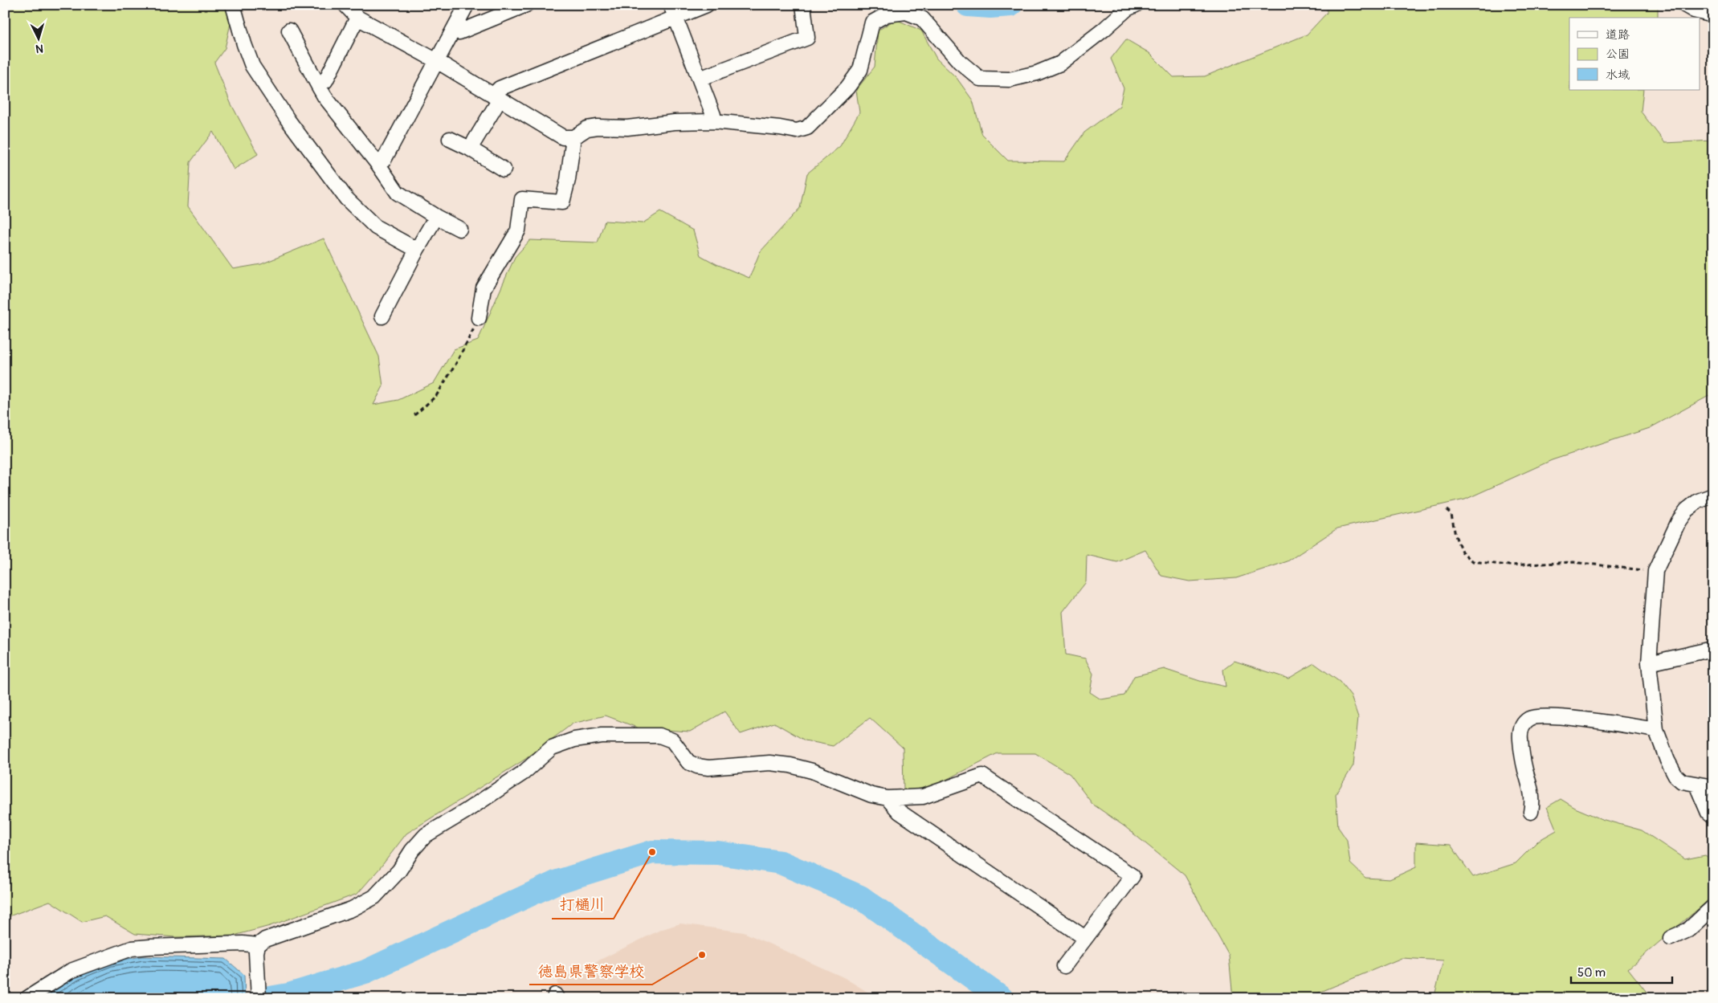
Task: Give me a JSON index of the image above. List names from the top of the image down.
{
  "places": ["打樋川", "徳島県警察学校"],
  "legend": ["道路", "公園", "水域"],
  "scale_bar": "50 m",
  "north": "bottom"
}
